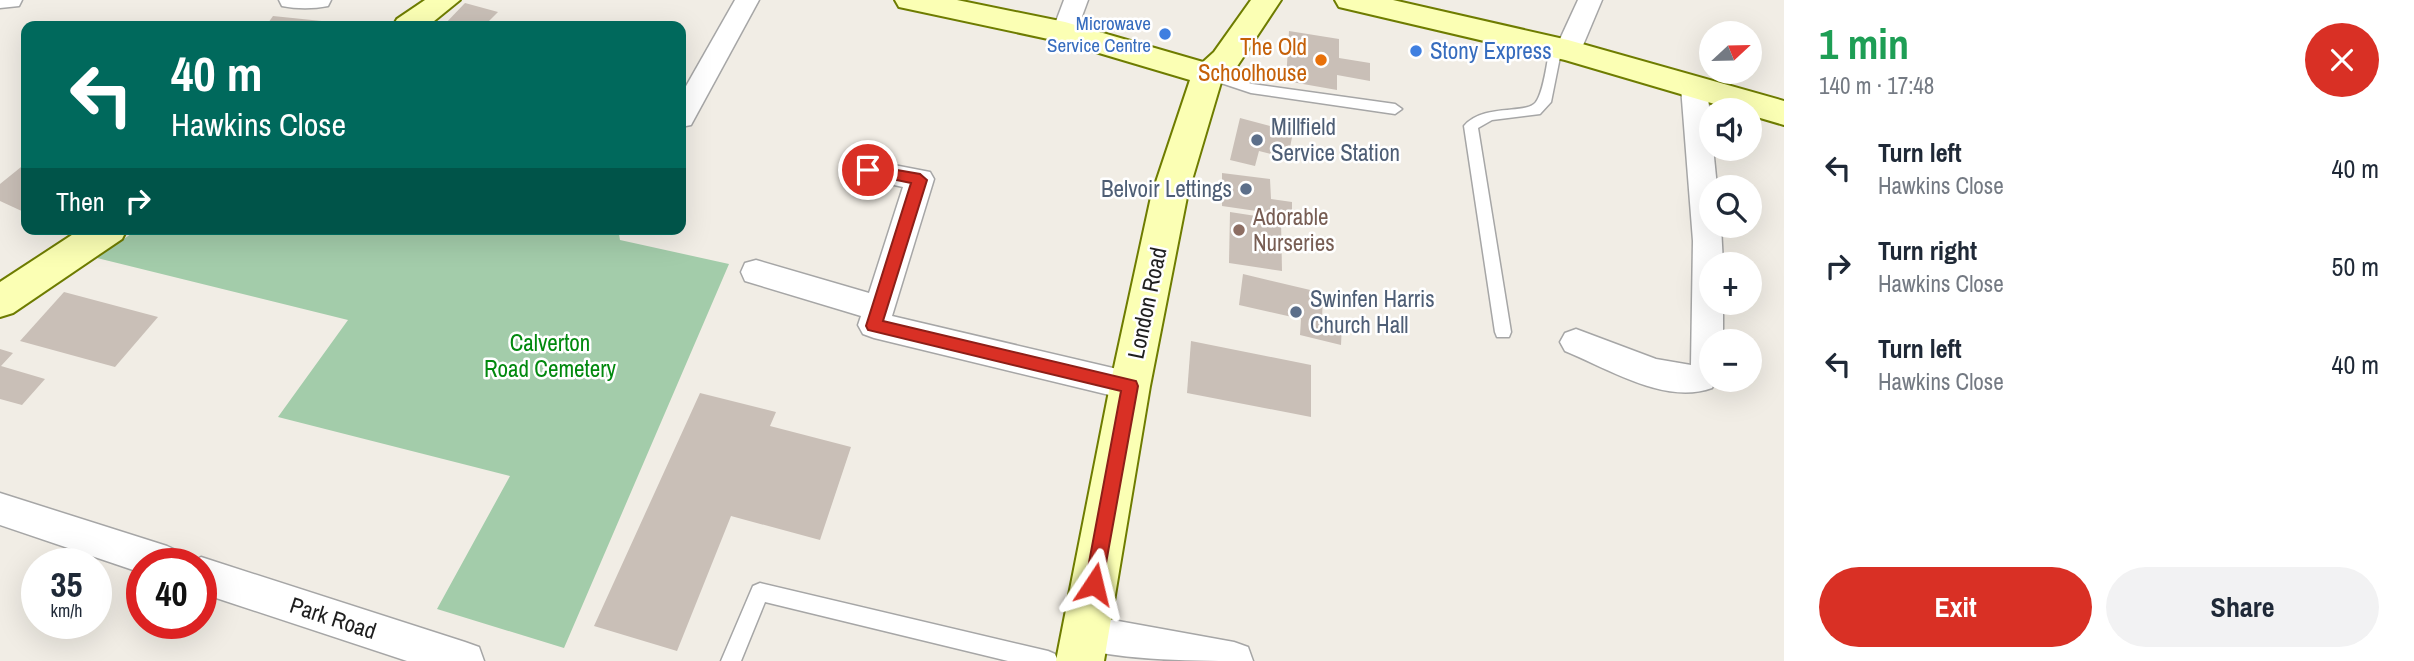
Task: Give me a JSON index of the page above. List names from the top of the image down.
{
  "streets": {
    "street": ["London Road", "Park Road"]
  },
  "parks": ["Calverton Road Cemetery"],
  "places": [
    "Microwave Service Centre",
    "Stony Express",
    "The Old Schoolhouse",
    "Millfield Service Station",
    "Belvoir Lettings",
    "Adorable Nurseries",
    "Swinfen Harris Church Hall"
  ],
  "north": "right",
  "page": {
    "heading": ["1 min", "140 m · 17:48"],
    "map_buttons": ["+", "−"],
    "turn": ["40 m", "Hawkins Close"],
    "list": [
      {
        "name": "Turn left",
        "note": "Hawkins Close",
        "value": "40 m"
      },
      {
        "name": "Turn right",
        "note": "Hawkins Close",
        "value": "50 m"
      },
      {
        "name": "Turn left",
        "note": "Hawkins Close",
        "value": "40 m"
      }
    ],
    "then": "Then",
    "speed": "35 km/h",
    "limit": "40",
    "buttons": ["Exit", "Share"]
  }
}
